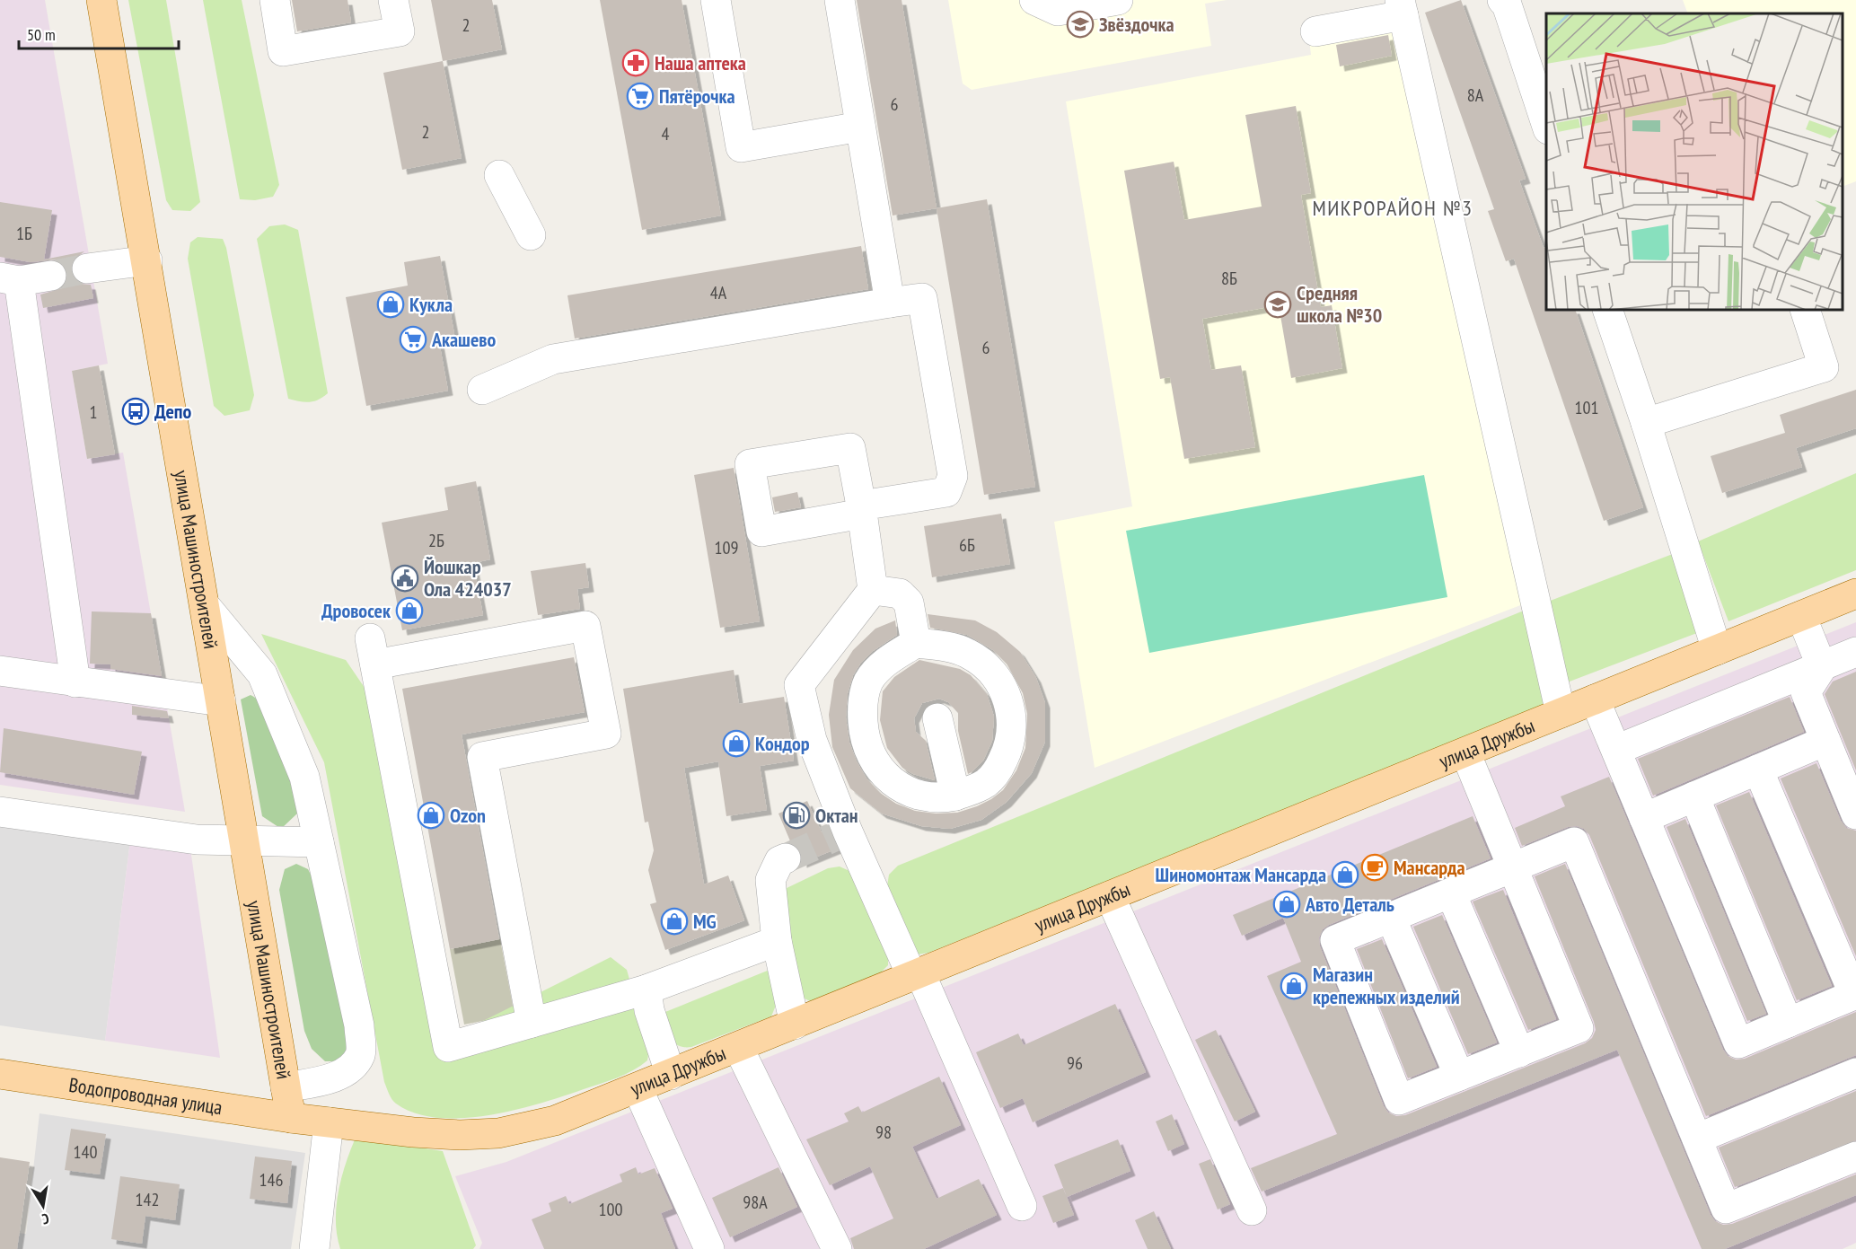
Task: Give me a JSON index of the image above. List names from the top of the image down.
{
  "streets": {
    "main road": ["улица Машиностроителей", "улица Дружбы", "Водопроводная улица"]
  },
  "crossings": [
    ["улица Машиностроителей", "улица Дружбы"],
    ["улица Машиностроителей", "Водопроводная улица"],
    ["улица Дружбы", "Водопроводная улица"]
  ],
  "districts": ["МИКРОРАЙОН №3"],
  "places": {
    "school or university": ["Звёздочка", "Средняя школа №30"],
    "pharmacy": ["Наша аптека"],
    "supermarket": ["Пятёрочка", "Акашево"],
    "shop": [
      "Кукла",
      "Дровосек",
      "Кондор",
      "Ozon",
      "Шиномонтаж Мансарда",
      "Авто Деталь",
      "MG",
      "Магазин крепежных изделий"
    ],
    "bus stop": ["Депо"],
    "public building": ["Йошкар Ола 424037"],
    "fuel station": ["Октан"],
    "cafe": ["Мансарда"]
  },
  "house_numbers": [
    "2",
    "8А",
    "6",
    "2",
    "4",
    "1Б",
    "8Б",
    "4А",
    "6",
    "101",
    "1",
    "2Б",
    "6Б",
    "109",
    "96",
    "98",
    "140",
    "146",
    "142",
    "98А",
    "100"
  ],
  "scale_bar": "50 m",
  "north": "bottom"
}
